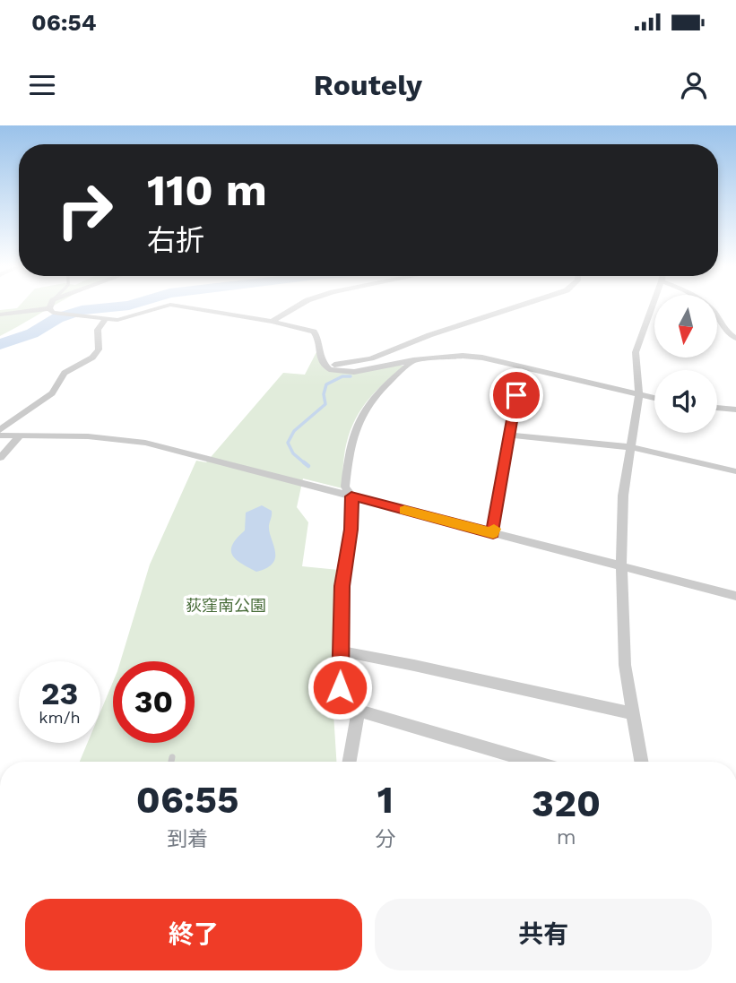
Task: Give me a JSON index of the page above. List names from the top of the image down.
{
  "parks": ["荻窪南公園"],
  "north": "bottom",
  "page": {
    "status": "06:54",
    "header": "Routely",
    "turn": ["110 m", "右折"],
    "speed": "23 km/h",
    "limit": "30",
    "eta": [
      "06:55",
      "到着",
      "1",
      "分",
      "320",
      "m"
    ],
    "buttons": ["終了", "共有"]
  }
}
